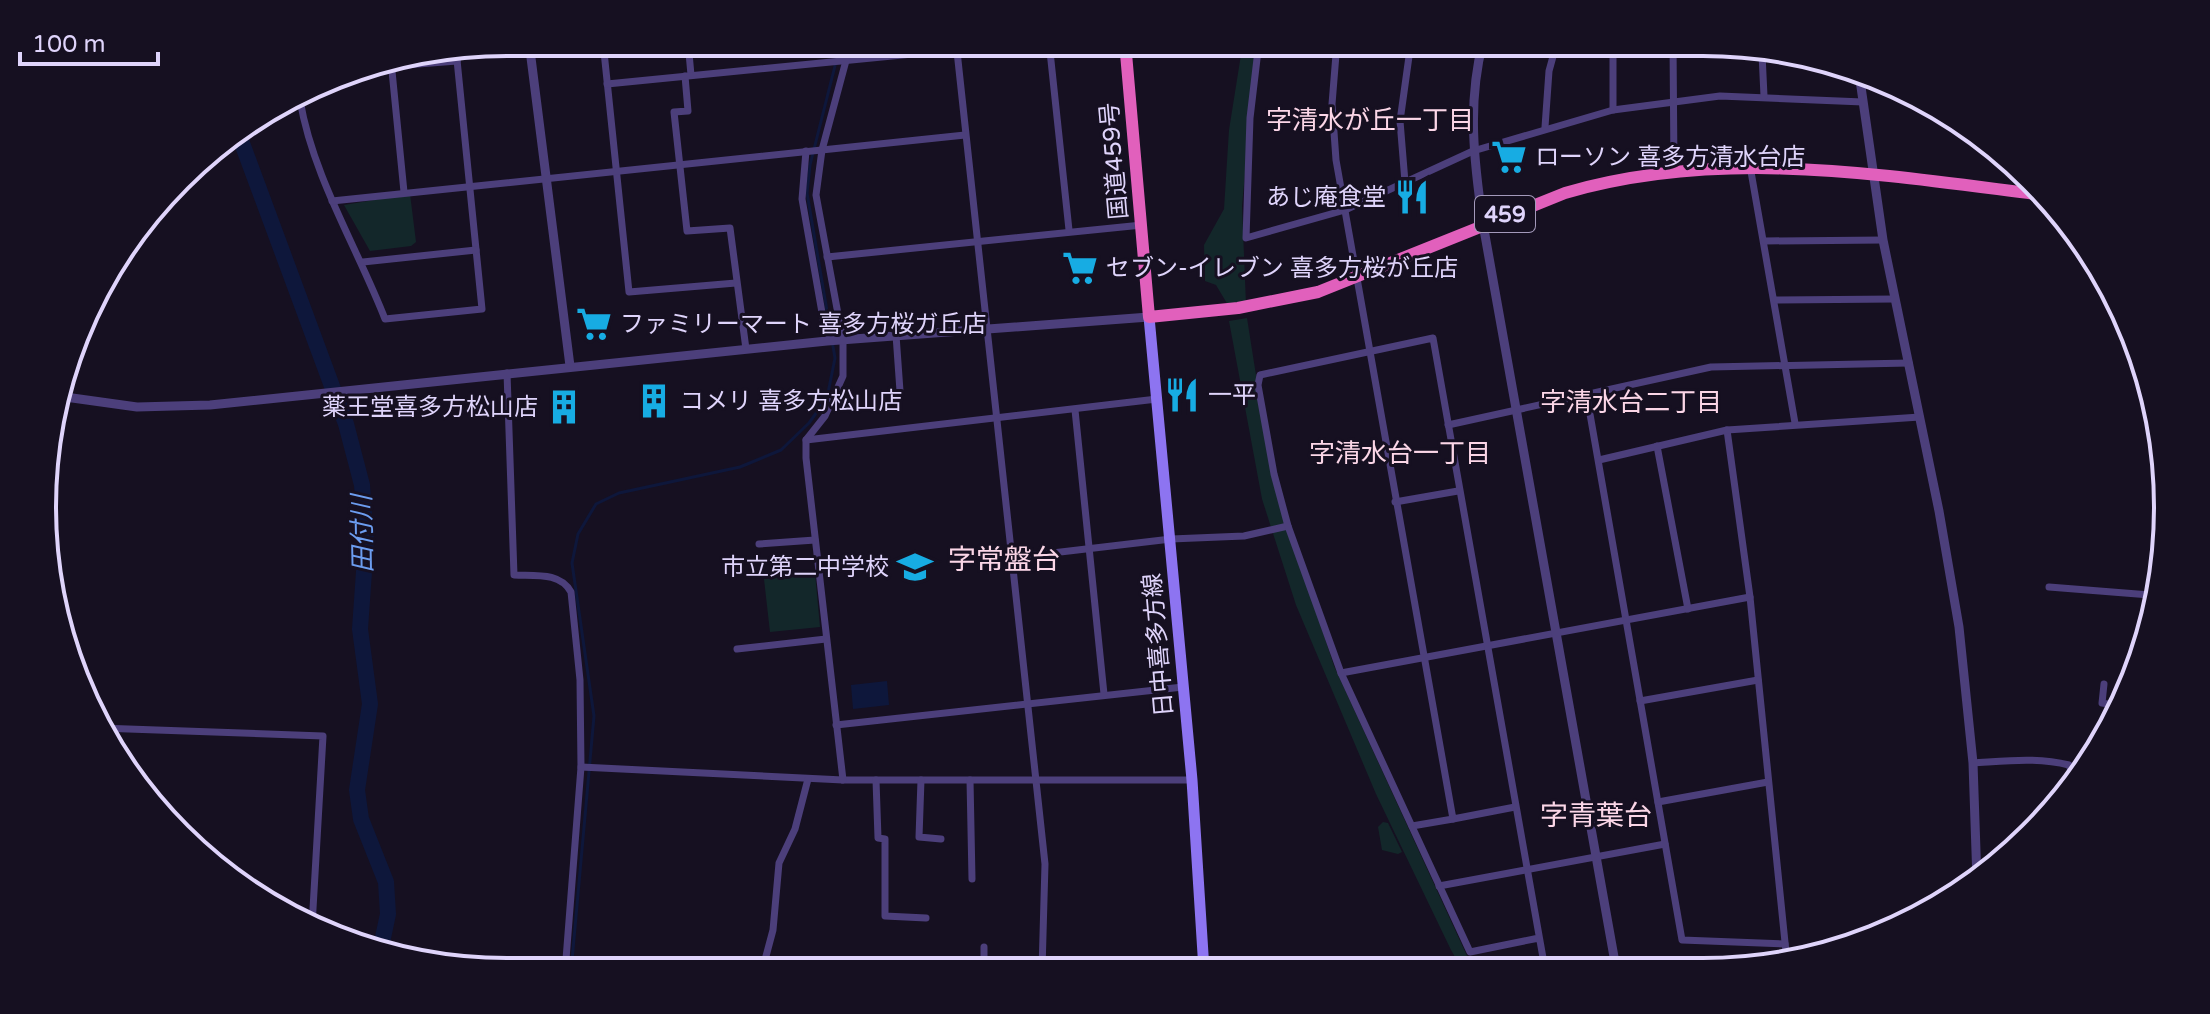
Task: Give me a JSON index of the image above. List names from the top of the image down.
{
  "streets": {
    "highway": ["国道459号", "459"],
    "main road": ["日中喜多方線"]
  },
  "crossings": [
    ["国道459号", "459"],
    ["国道459号", "日中喜多方線"],
    ["459", "日中喜多方線"]
  ],
  "districts": [
    "字清水が丘一丁目",
    "字清水台二丁目",
    "字清水台一丁目",
    "字常盤台",
    "字青葉台"
  ],
  "water": ["田付川"],
  "places": {
    "supermarket": ["ローソン 喜多方清水台店", "セブン-イレブン 喜多方桜が丘店", "ファミリーマート 喜多方桜ガ丘店"],
    "restaurant": ["あじ庵食堂", "一平"],
    "building": ["コメリ 喜多方松山店", "薬王堂喜多方松山店"],
    "school or university": ["市立第二中学校"]
  },
  "scale_bar": "100 m"
}
